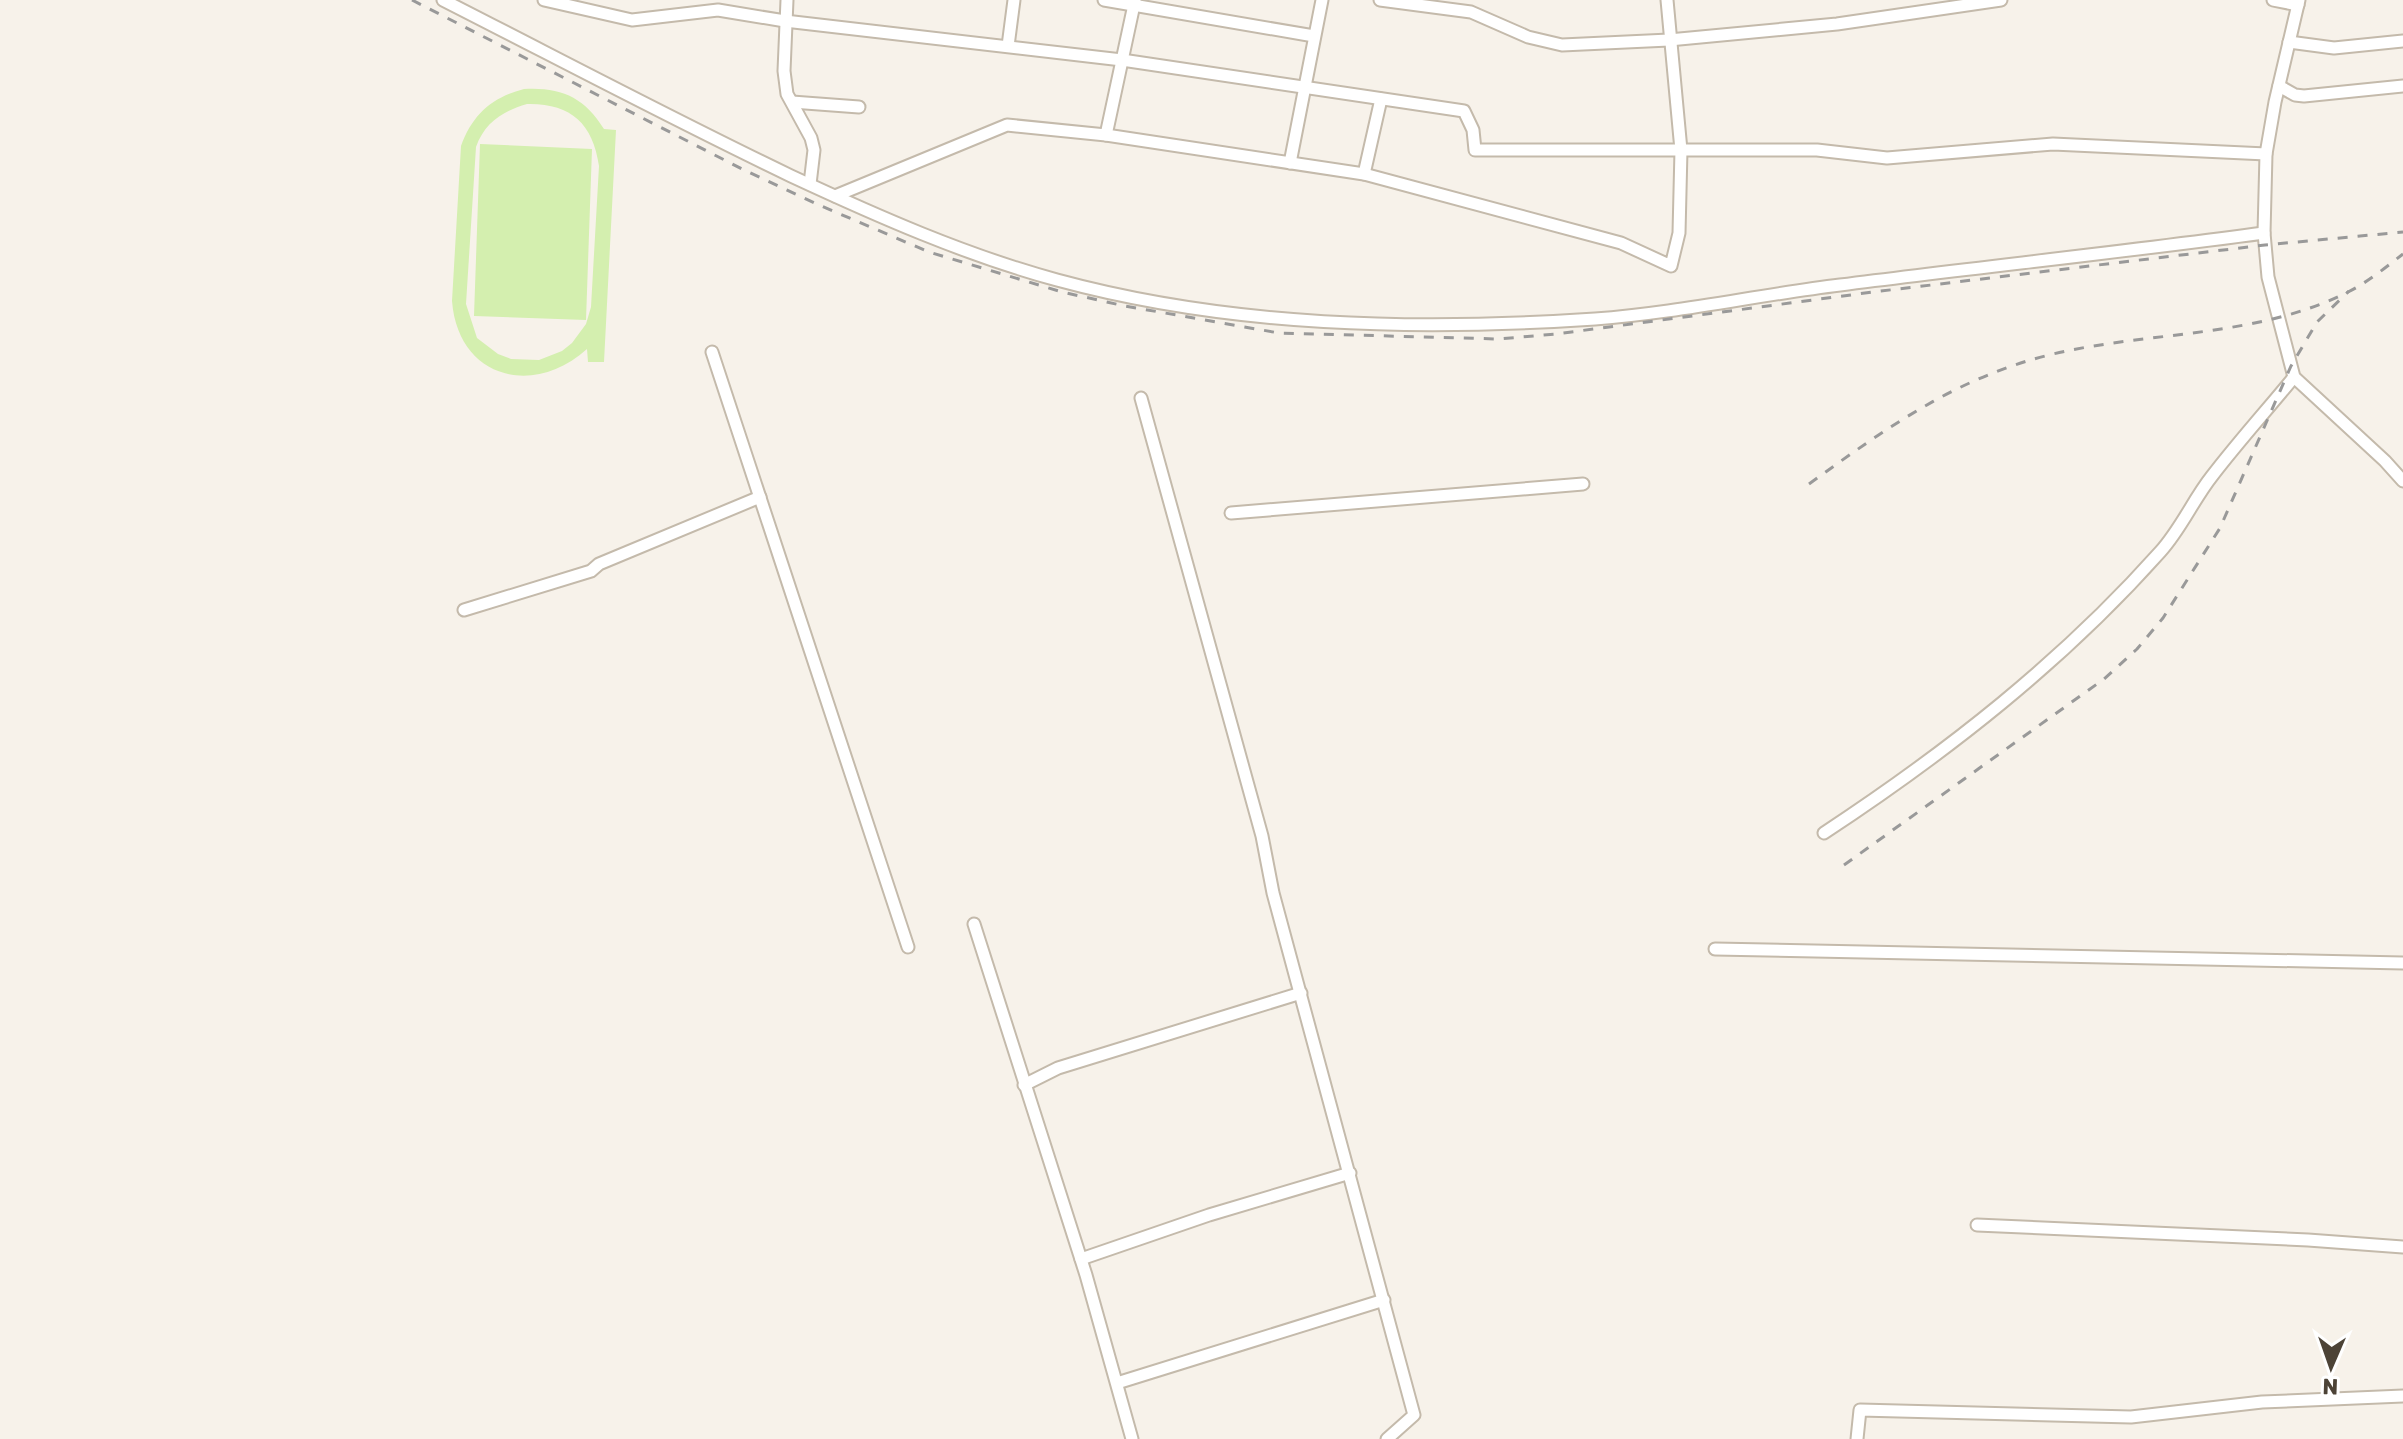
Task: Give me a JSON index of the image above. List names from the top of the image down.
{
  "north": "bottom"
}
